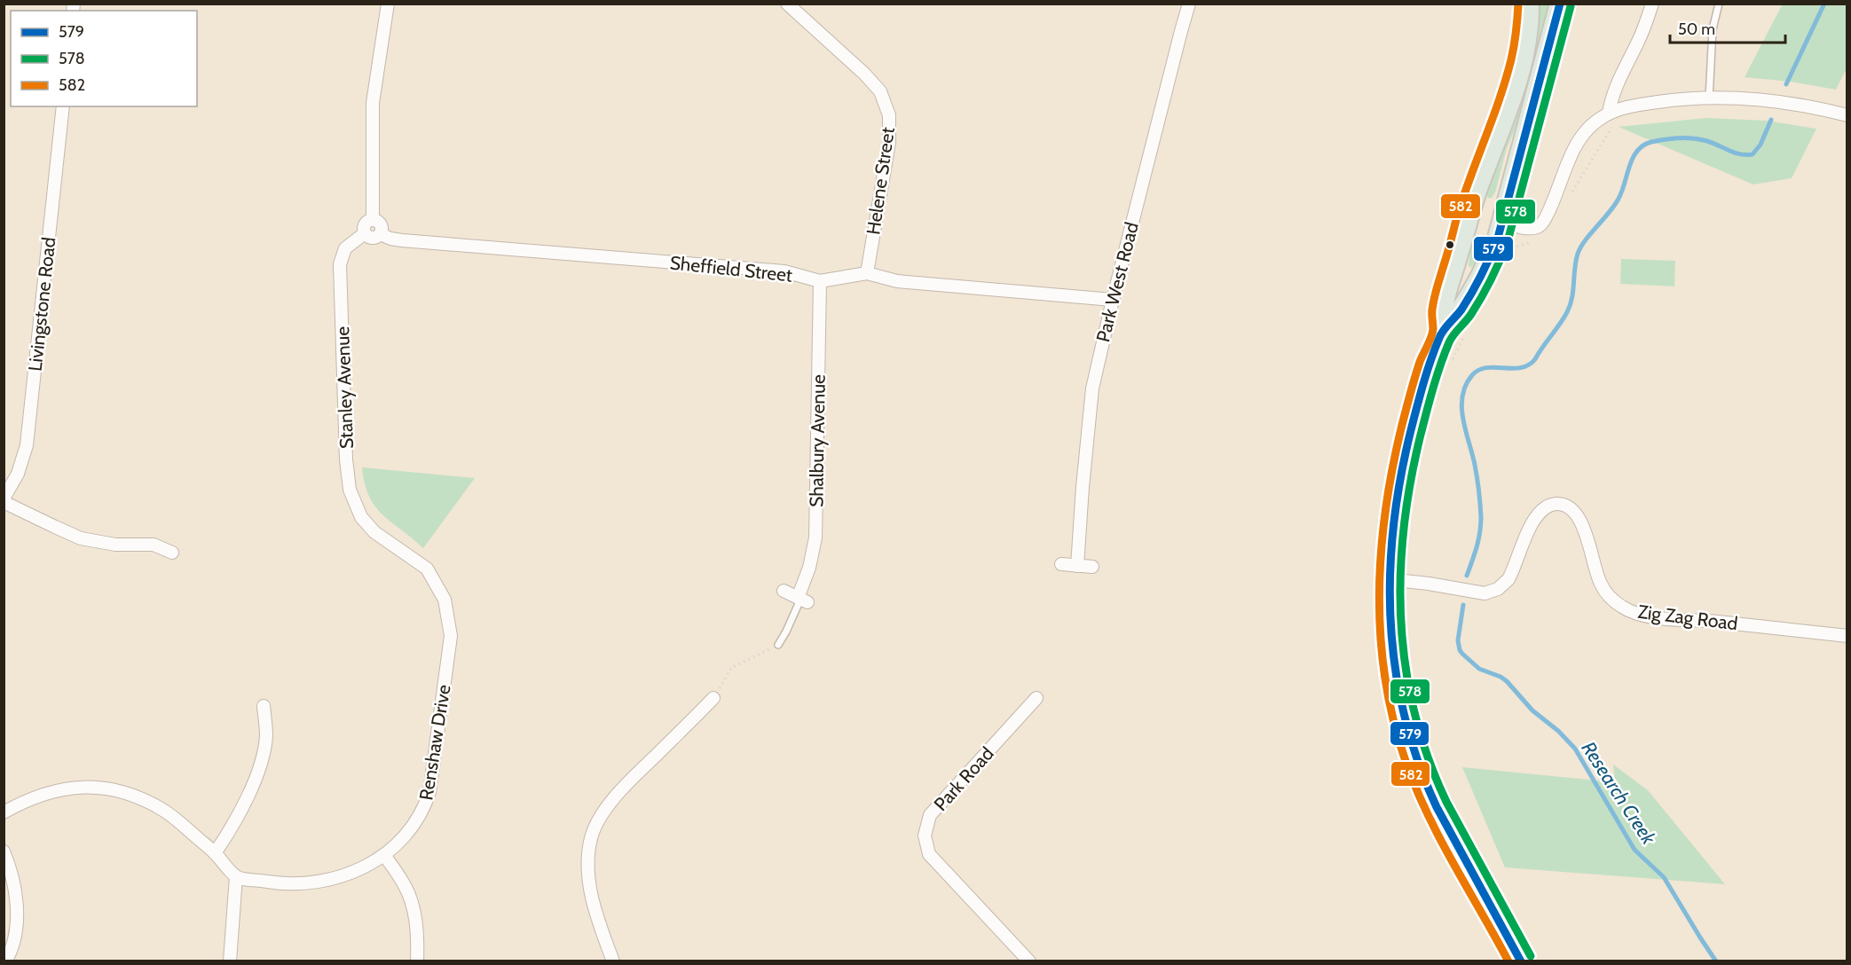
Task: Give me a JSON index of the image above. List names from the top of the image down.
{
  "streets": {
    "street": [
      "Helene Street",
      "Sheffield Street",
      "Park West Road",
      "Livingstone Road",
      "Stanley Avenue",
      "Shalbury Avenue",
      "Zig Zag Road",
      "Renshaw Drive",
      "Park Road"
    ]
  },
  "crossings": [
    ["Helene Street", "Sheffield Street"],
    ["Sheffield Street", "Park West Road"],
    ["Sheffield Street", "Stanley Avenue"],
    ["Sheffield Street", "Shalbury Avenue"],
    ["Stanley Avenue", "Renshaw Drive"]
  ],
  "water": ["Research Creek"],
  "lines": ["transit line 579", "transit line 582", "transit line 578"],
  "legend": ["579", "578", "582"],
  "scale_bar": "50 m"
}
